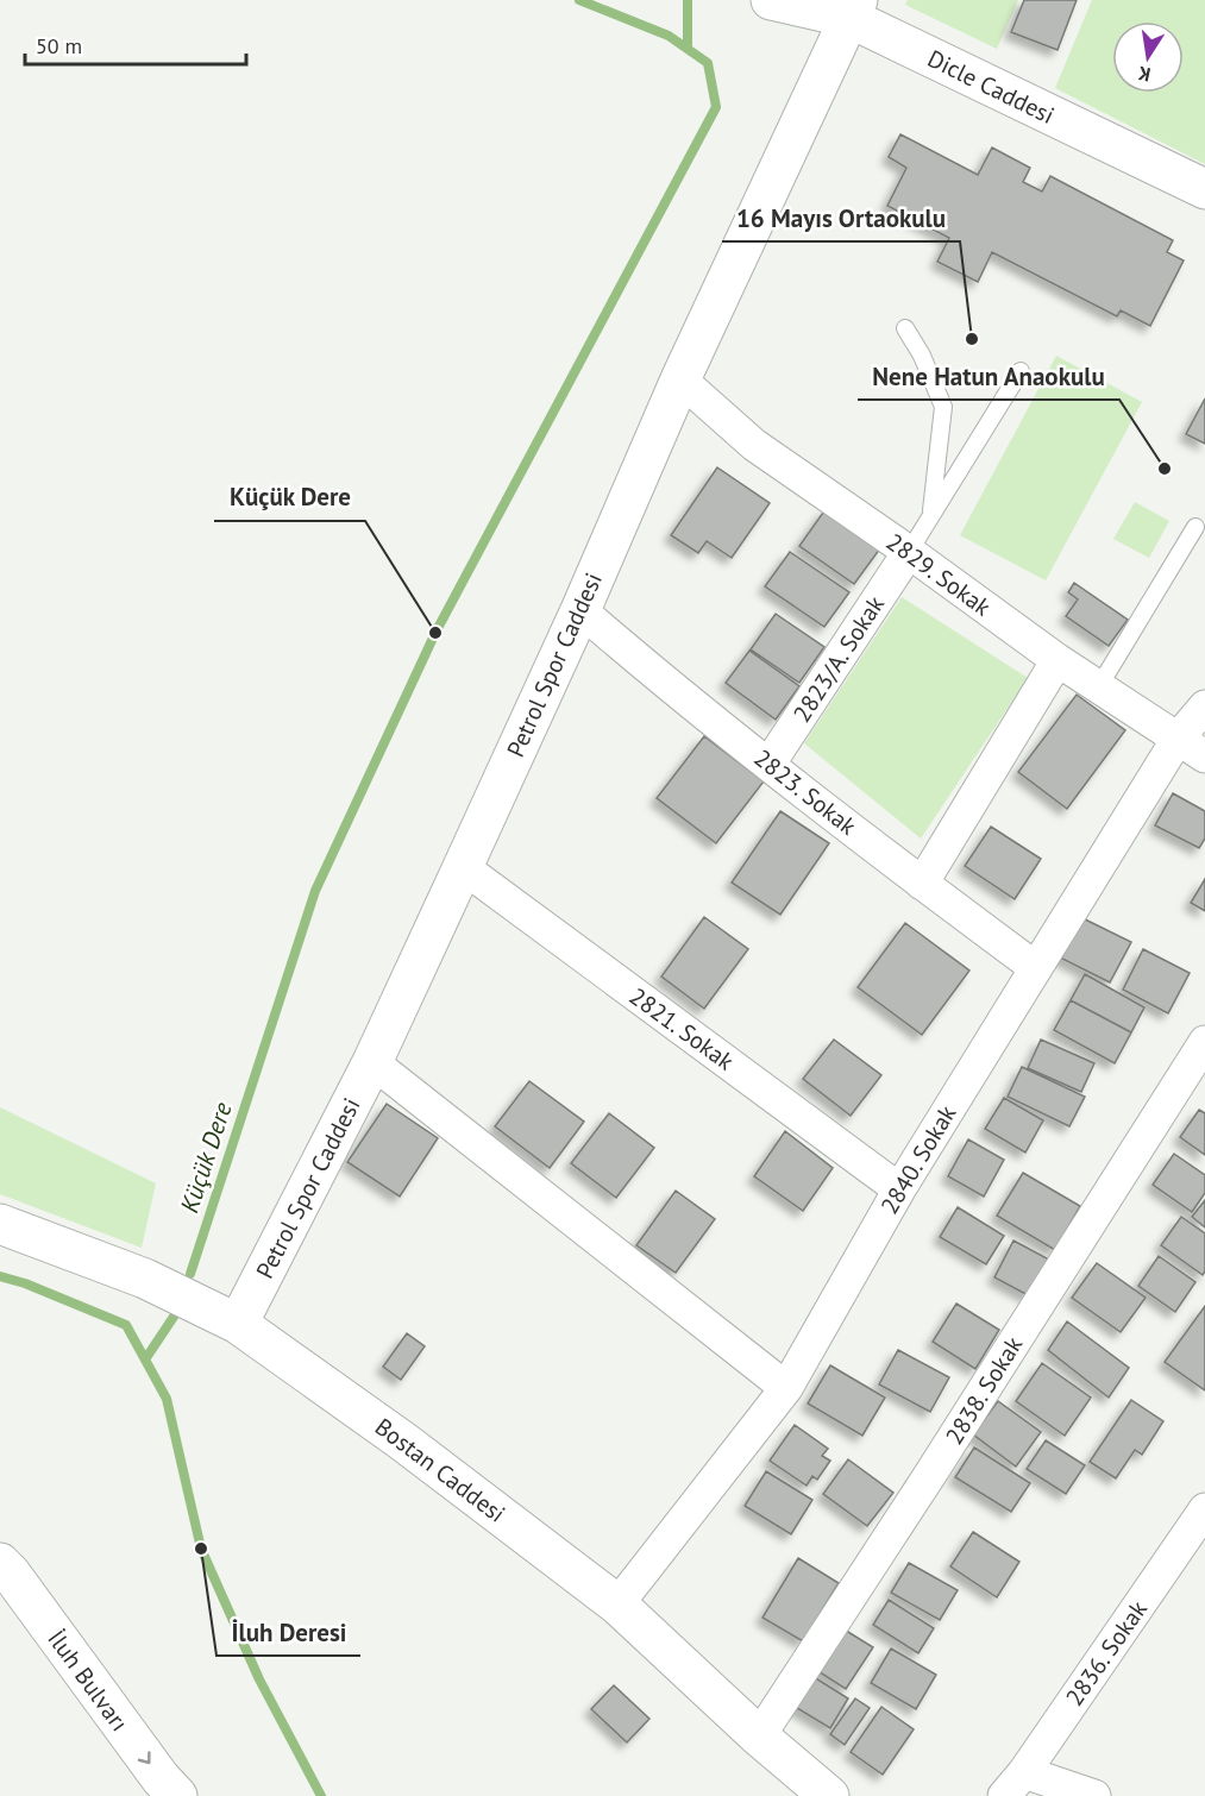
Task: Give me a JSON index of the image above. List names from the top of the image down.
{
  "streets": {
    "street": [
      "Dicle Caddesi",
      "2829. Sokak",
      "2823/A. Sokak",
      "Petrol Spor Caddesi",
      "2823. Sokak",
      "2821. Sokak",
      "2840. Sokak",
      "2838. Sokak",
      "Bostan Caddesi",
      "2836. Sokak",
      "İluh Bulvarı"
    ]
  },
  "crossings": [
    ["Dicle Caddesi", "Petrol Spor Caddesi"],
    ["2829. Sokak", "2823/A. Sokak"],
    ["2829. Sokak", "Petrol Spor Caddesi"],
    ["2829. Sokak", "2840. Sokak"],
    ["2823/A. Sokak", "2823. Sokak"],
    ["Petrol Spor Caddesi", "2823. Sokak"],
    ["Petrol Spor Caddesi", "2821. Sokak"],
    ["Petrol Spor Caddesi", "Bostan Caddesi"],
    ["2823. Sokak", "2840. Sokak"],
    ["2821. Sokak", "2840. Sokak"],
    ["2840. Sokak", "Bostan Caddesi"],
    ["2838. Sokak", "Bostan Caddesi"]
  ],
  "one_way": ["İluh Bulvarı"],
  "water": ["Küçük Dere"],
  "places": [
    "16 Mayıs Ortaokulu",
    "Nene Hatun Anaokulu",
    "Küçük Dere",
    "İluh Deresi"
  ],
  "scale_bar": "50 m",
  "north": "bottom"
}
